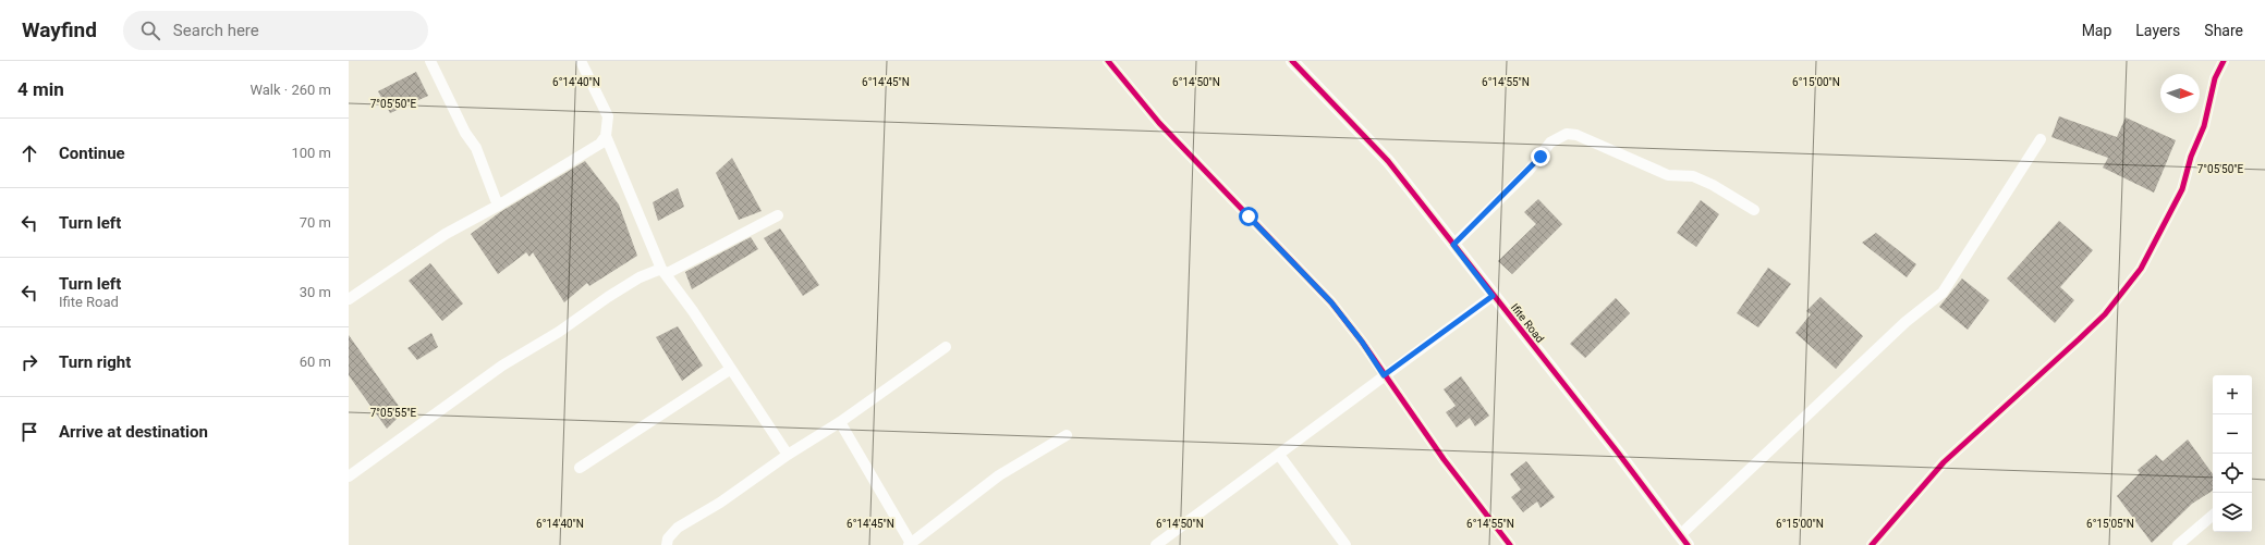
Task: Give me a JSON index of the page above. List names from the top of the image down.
{
  "streets": {
    "street": ["Ifite Road"]
  },
  "north": "right",
  "page": {
    "header": "Wayfind",
    "search": "Search here",
    "nav": ["Map", "Layers", "Share"],
    "heading": ["4 min", "Walk · 260 m"],
    "list": [
      ["Continue", "100 m"],
      ["Turn left", "70 m"],
      ["Turn left", "Ifite Road", "30 m"],
      ["Turn right", "60 m"],
      "Arrive at destination"
    ],
    "map_buttons": ["+", "−"]
  },
  "coordinates": [
    "6°14'40\"N",
    "6°14'45\"N",
    "6°14'50\"N",
    "6°14'55\"N",
    "6°15'00\"N",
    "7°05'50\"E",
    "7°05'55\"E",
    "6°15'05\"N"
  ]
}
